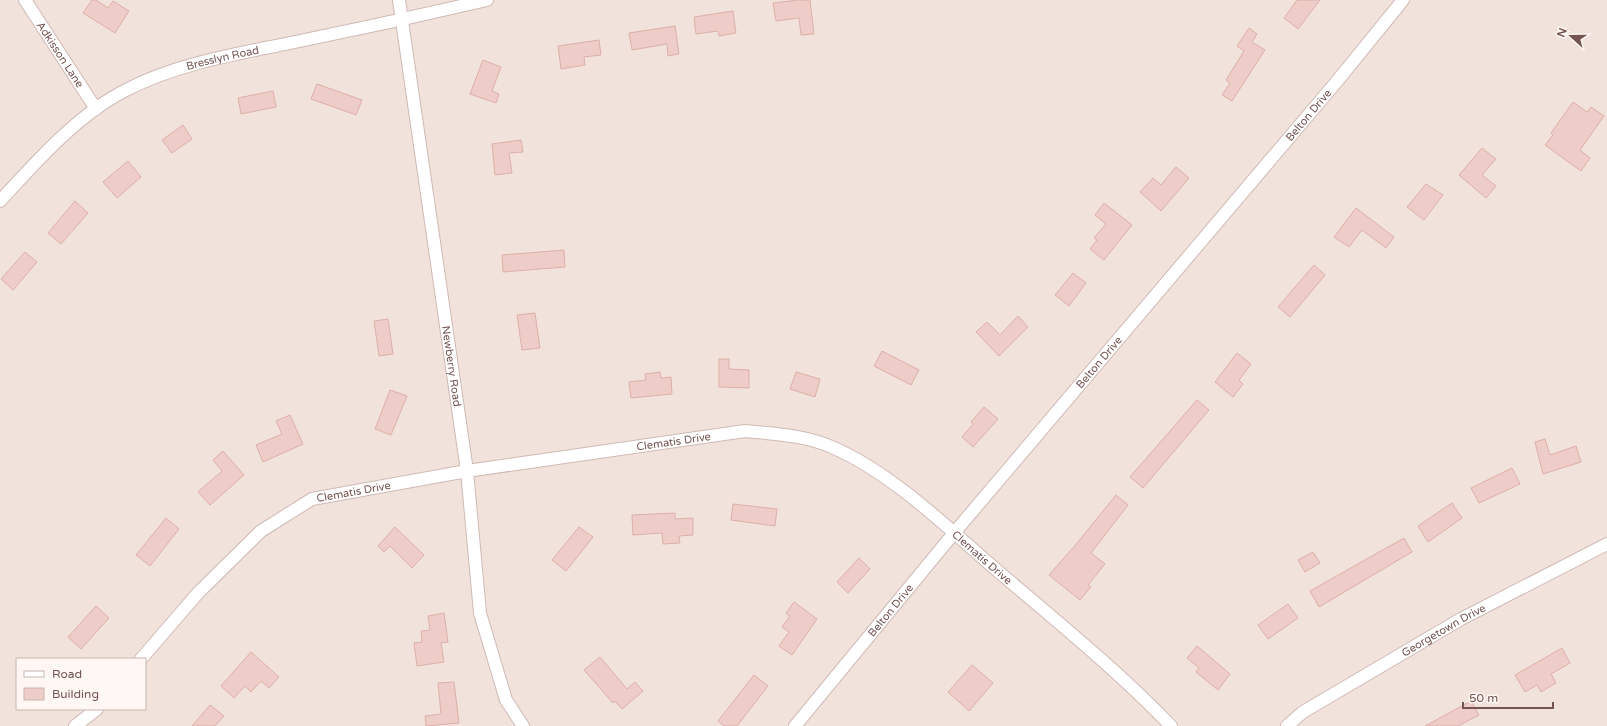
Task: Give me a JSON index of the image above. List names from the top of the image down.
{
  "streets": {
    "street": [
      "Adkisson Lane",
      "Bresslyn Road",
      "Belton Drive",
      "Newberry Road",
      "Clematis Drive",
      "Georgetown Drive"
    ]
  },
  "crossings": [
    ["Adkisson Lane", "Bresslyn Road"],
    ["Bresslyn Road", "Newberry Road"],
    ["Belton Drive", "Clematis Drive"],
    ["Newberry Road", "Clematis Drive"]
  ],
  "legend": ["Road", "Building"],
  "scale_bar": "50 m",
  "north": "left"
}
